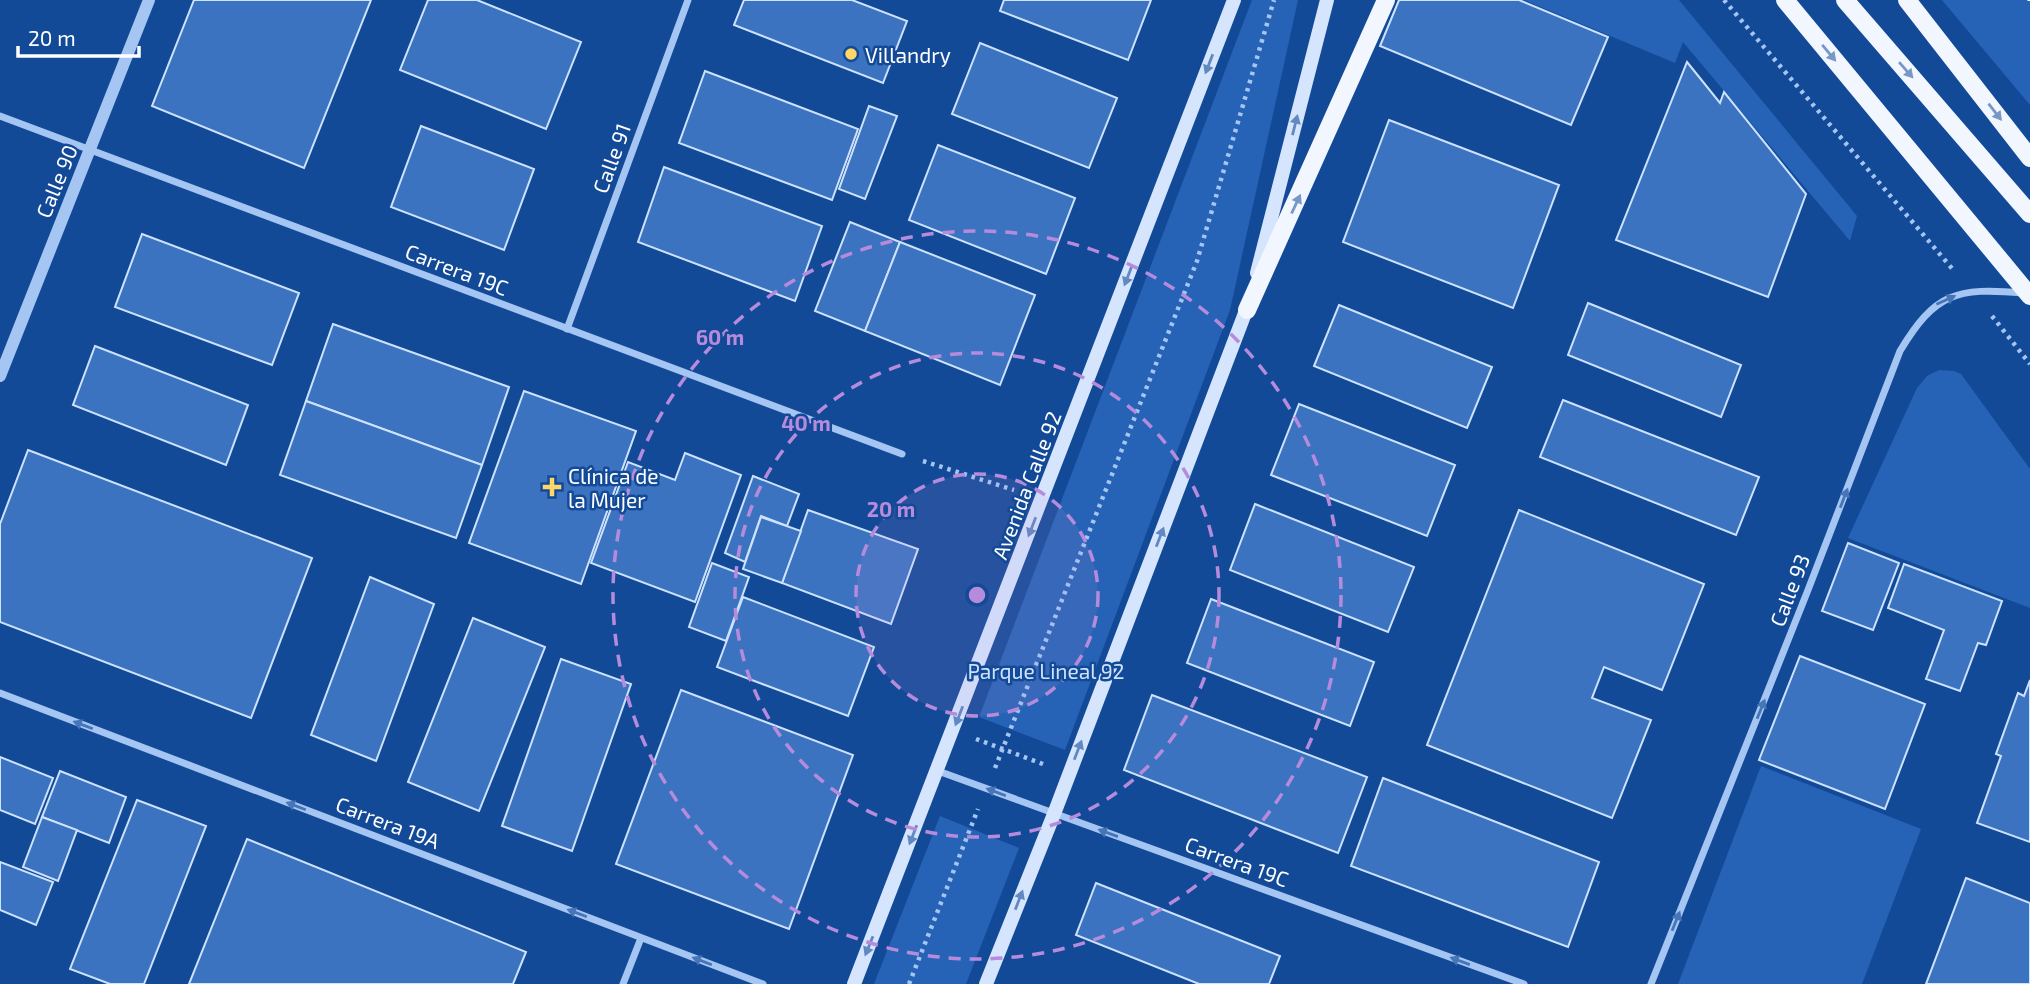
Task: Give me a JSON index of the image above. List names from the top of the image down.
{
  "streets": {
    "main road": ["Avenida Calle 92"],
    "street": [
      "Calle 91",
      "Calle 90",
      "Carrera 19C",
      "Calle 93",
      "Carrera 19A"
    ]
  },
  "crossings": [
    ["Calle 91", "Carrera 19C"],
    ["Calle 90", "Carrera 19C"],
    ["Carrera 19C", "Avenida Calle 92"]
  ],
  "one_way": ["Carrera 19C", "Calle 93", "Carrera 19A"],
  "parks": ["Parque Lineal 92"],
  "places": {
    "other": ["Villandry"],
    "health": ["Clínica de la Mujer"]
  },
  "scale_bar": "20 m",
  "rings": ["60 m", "40 m", "20 m"]
}
